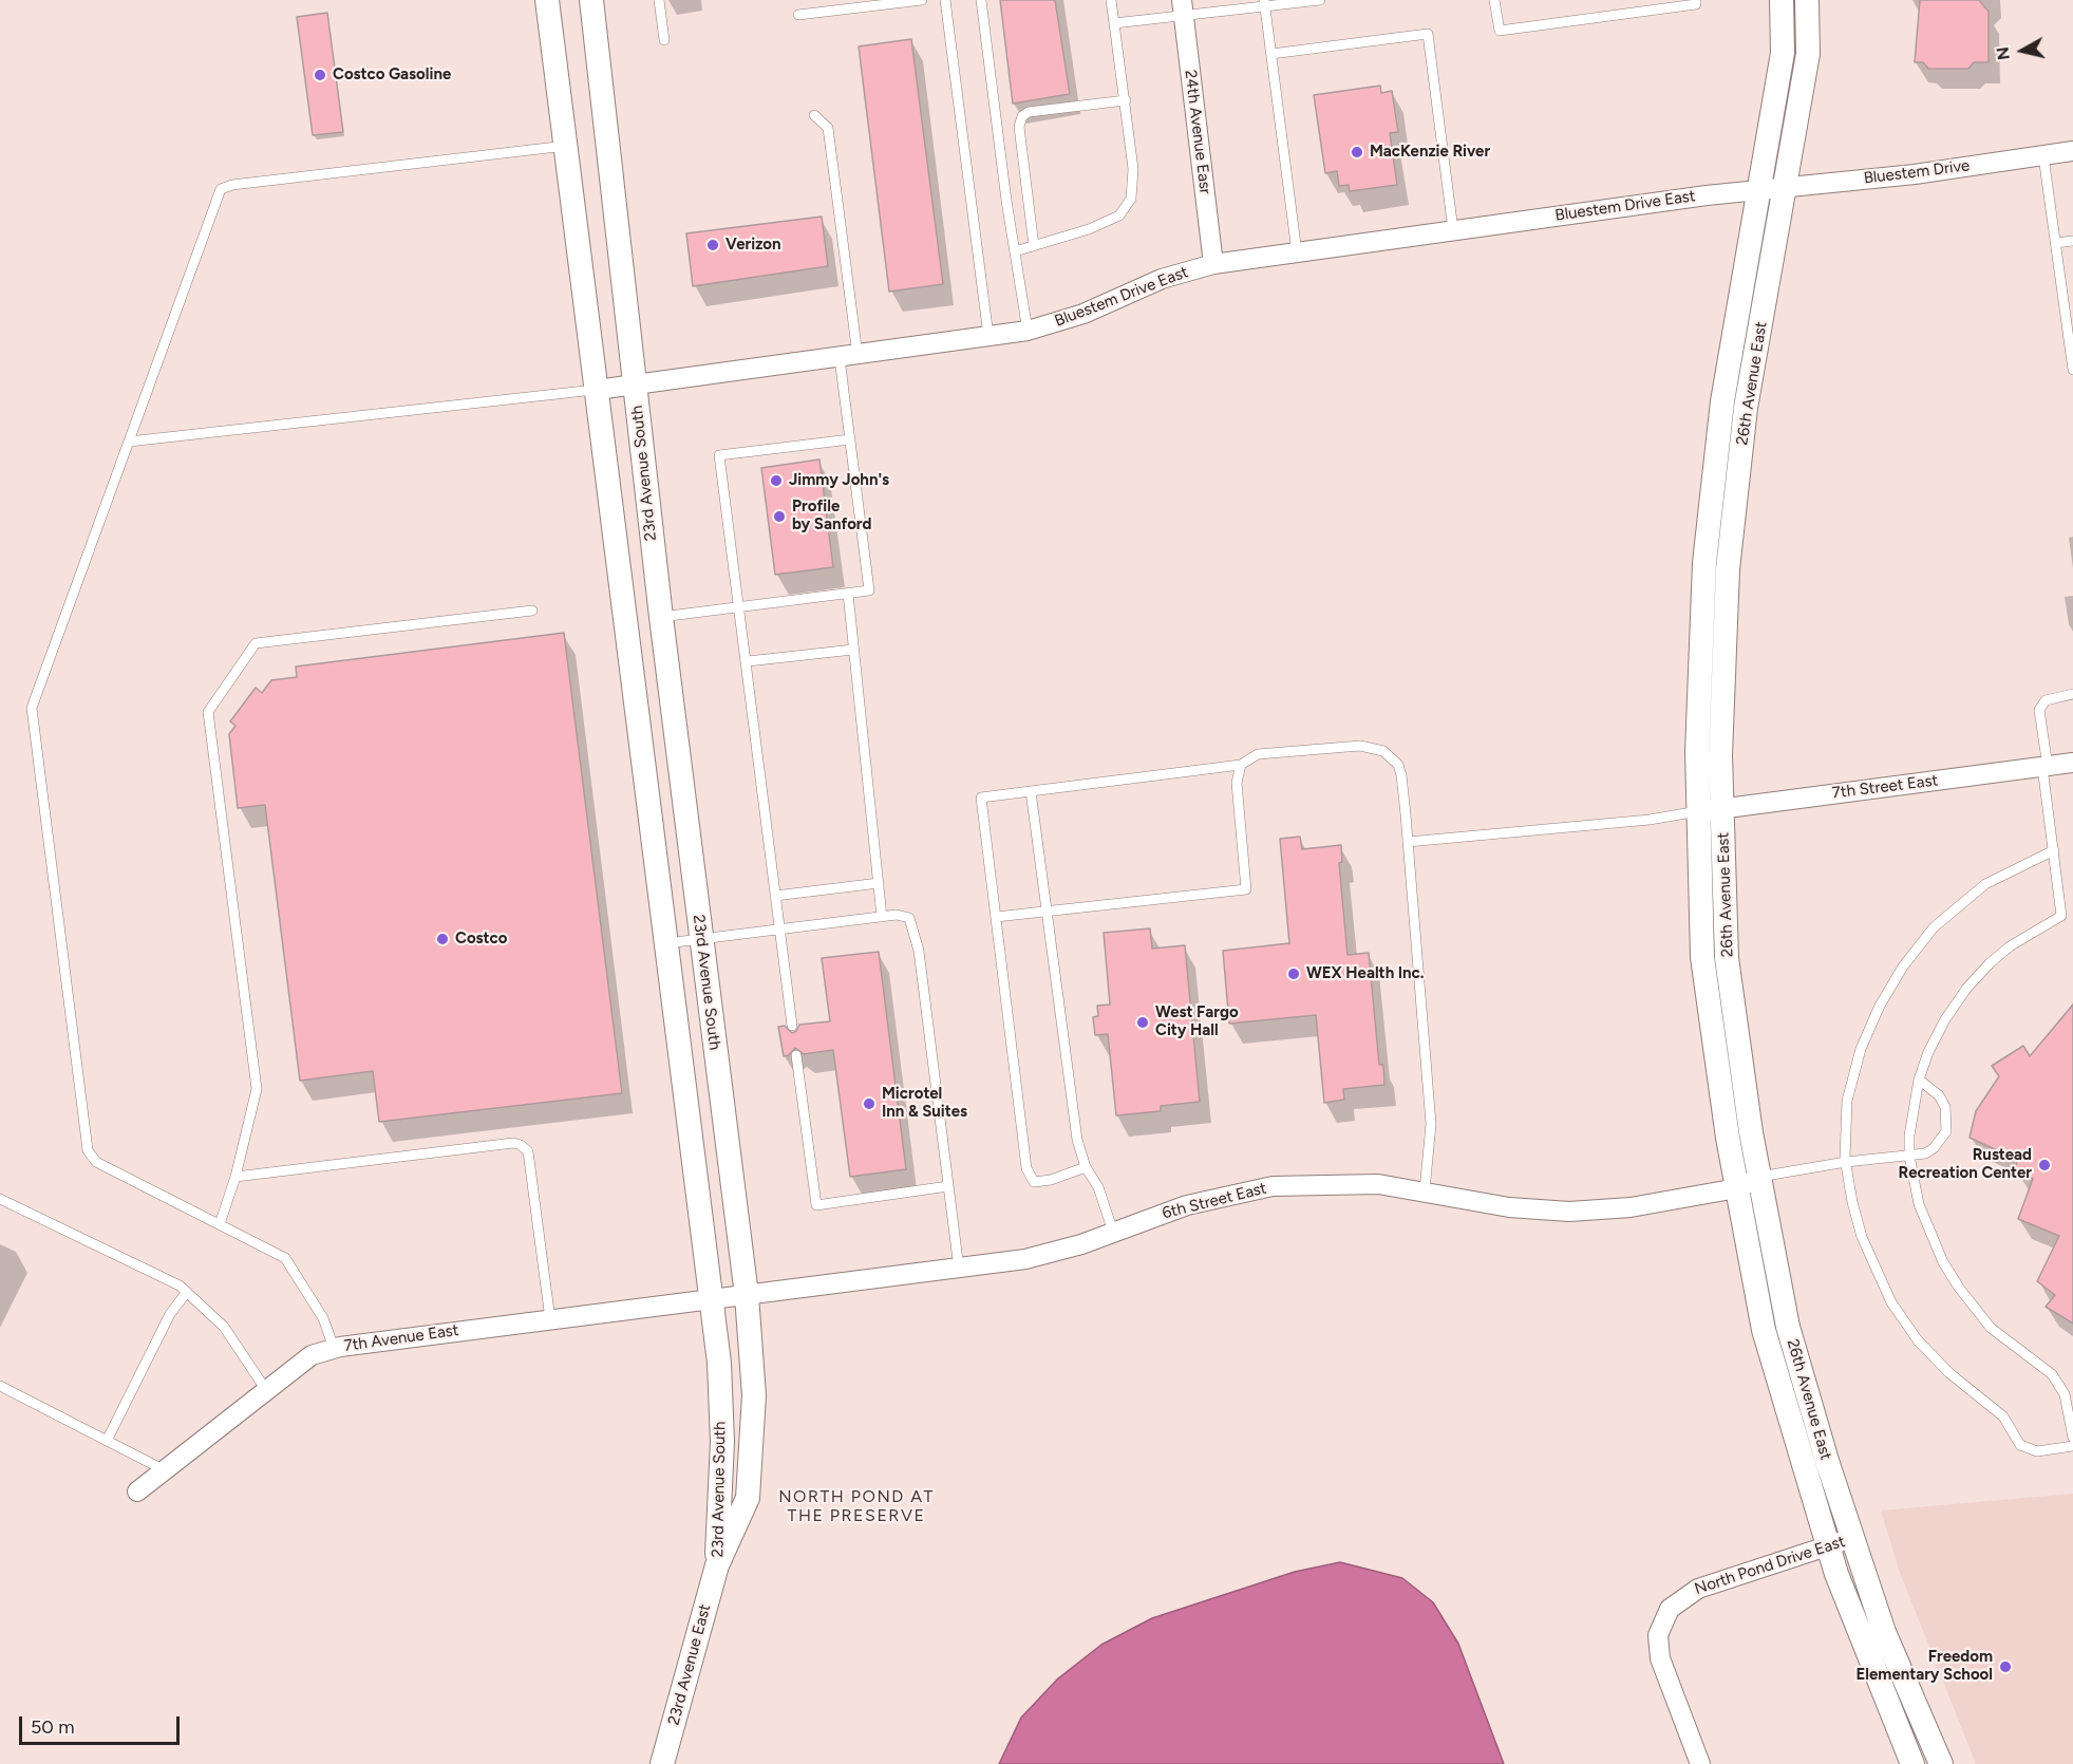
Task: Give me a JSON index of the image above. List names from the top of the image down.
{
  "streets": {
    "street": [
      "24th Avenue Easr",
      "Bluestem Drive",
      "Bluestem Drive East",
      "26th Avenue East",
      "23rd Avenue South",
      "7th Street East",
      "6th Street East",
      "7th Avenue East",
      "North Pond Drive East",
      "23rd Avenue East"
    ]
  },
  "crossings": [
    ["24th Avenue Easr", "Bluestem Drive East"],
    ["Bluestem Drive", "Bluestem Drive East"],
    ["Bluestem Drive", "26th Avenue East"],
    ["Bluestem Drive East", "26th Avenue East"],
    ["Bluestem Drive East", "23rd Avenue South"],
    ["26th Avenue East", "7th Street East"],
    ["26th Avenue East", "6th Street East"],
    ["26th Avenue East", "North Pond Drive East"],
    ["23rd Avenue South", "6th Street East"],
    ["23rd Avenue South", "7th Avenue East"],
    ["23rd Avenue South", "23rd Avenue East"],
    ["6th Street East", "7th Avenue East"]
  ],
  "districts": ["NORTH POND AT THE PRESERVE"],
  "places": [
    "Costco Gasoline",
    "MacKenzie River",
    "Verizon",
    "Jimmy John's",
    "Profile by Sanford",
    "Costco",
    "WEX Health Inc.",
    "West Fargo City Hall",
    "Microtel Inn & Suites",
    "Rustead Recreation Center",
    "Freedom Elementary School"
  ],
  "scale_bar": "50 m",
  "north": "left"
}
